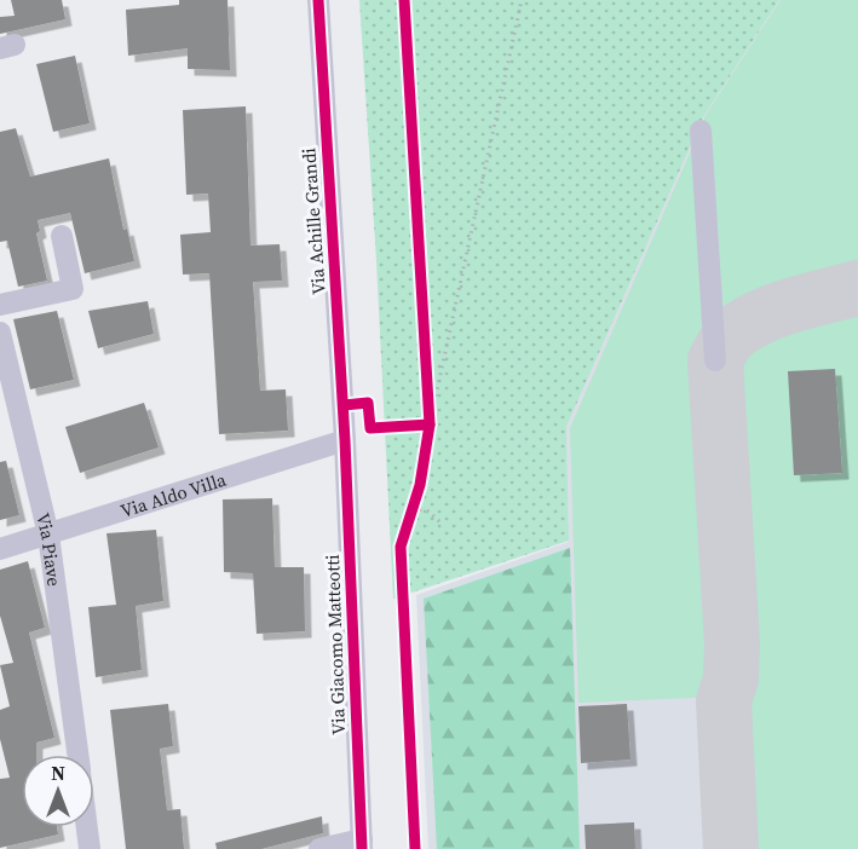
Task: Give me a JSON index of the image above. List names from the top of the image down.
{
  "streets": {
    "street": [
      "Via Achille Grandi",
      "Via Aldo Villa",
      "Via Piave",
      "Via Giacomo Matteotti"
    ]
  },
  "crossings": [
    ["Via Achille Grandi", "Via Aldo Villa"],
    ["Via Achille Grandi", "Via Giacomo Matteotti"],
    ["Via Aldo Villa", "Via Piave"],
    ["Via Aldo Villa", "Via Giacomo Matteotti"]
  ],
  "north": "top"
}
